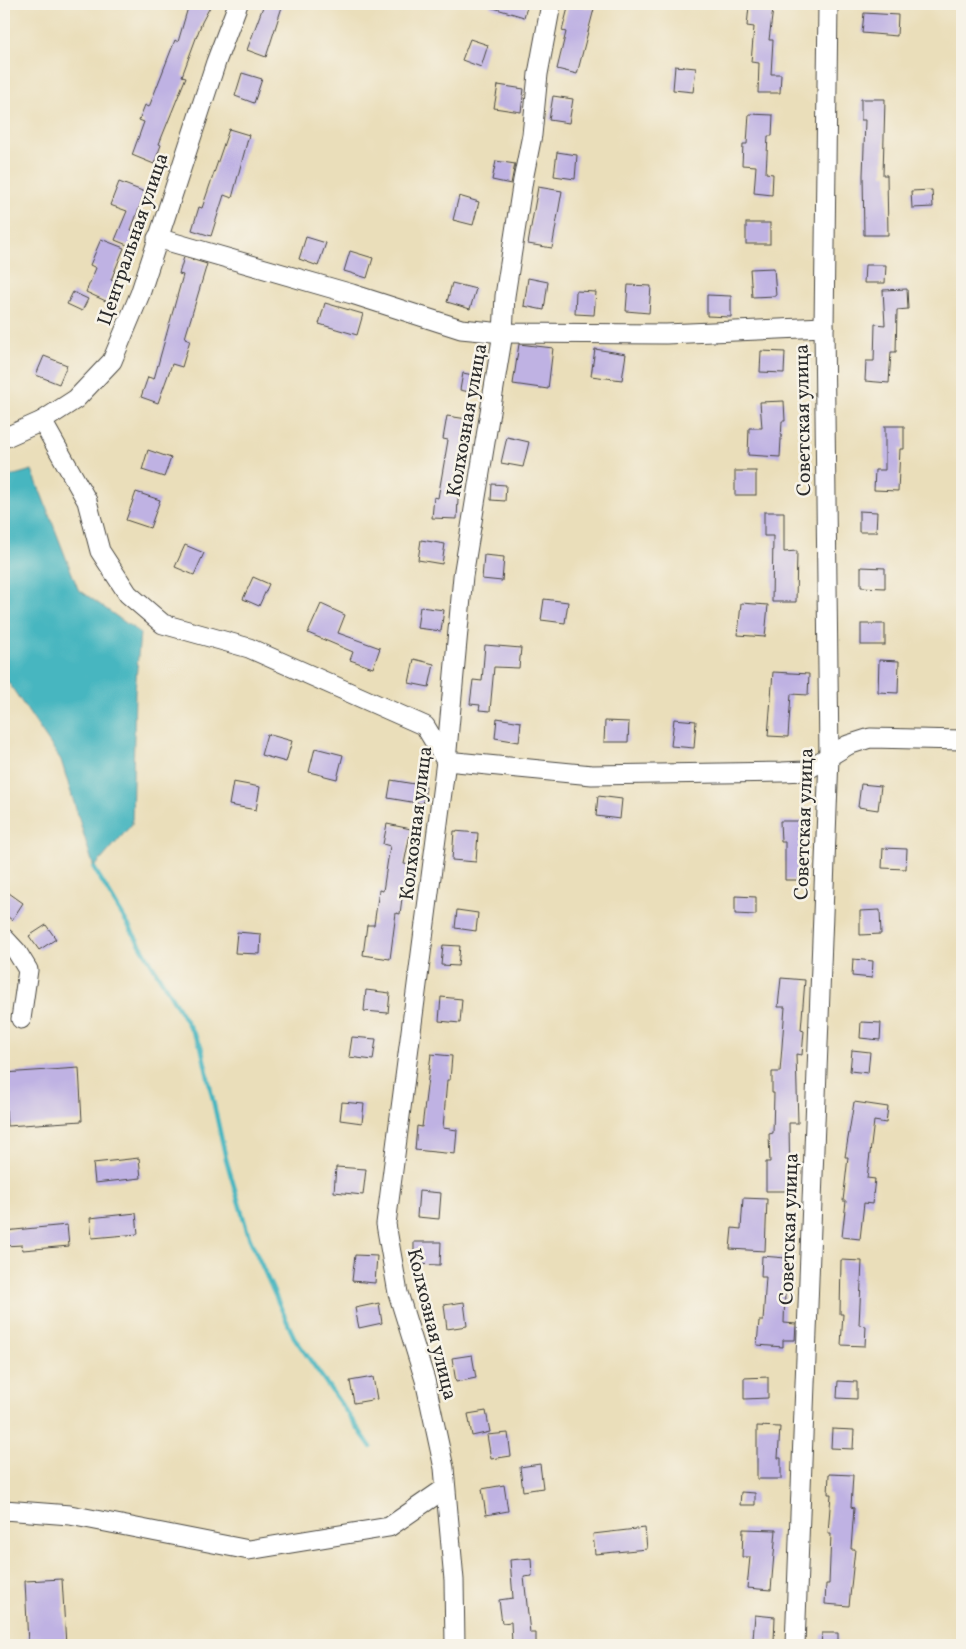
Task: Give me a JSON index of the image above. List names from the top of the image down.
{
  "streets": {
    "street": ["Центральная улица", "Колхозная улица", "Советская улица"]
  }
}
